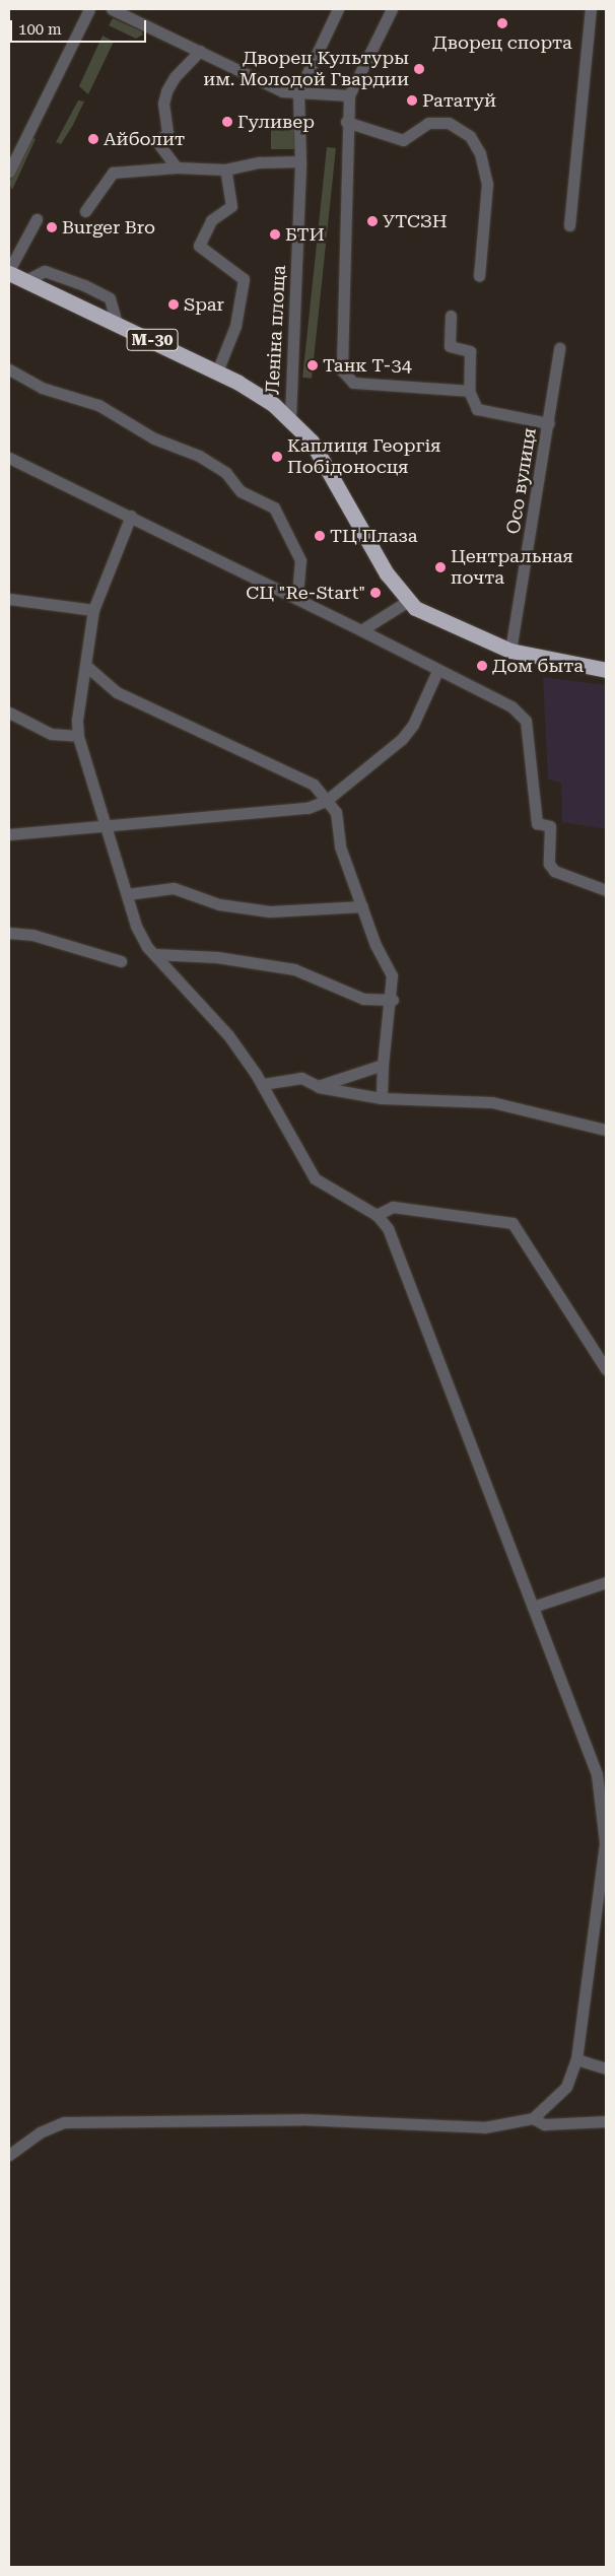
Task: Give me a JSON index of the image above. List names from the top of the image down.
{
  "streets": {
    "highway": ["М-30"],
    "street": ["Леніна площа", "Осо вулиця"]
  },
  "crossings": [
    ["Леніна площа", "М-30"],
    ["М-30", "Осо вулиця"]
  ],
  "places": [
    "Дворец спорта",
    "Дворец Культуры им. Молодой Гвардии",
    "Рататуй",
    "Гуливер",
    "Айболит",
    "УТСЗН",
    "Burger Bro",
    "БТИ",
    "Spar",
    "Танк Т-34",
    "Каплиця Георгія Побідоносця",
    "ТЦ Плаза",
    "Центральная почта",
    "СЦ \"Re-Start\"",
    "Дом быта"
  ],
  "scale_bar": "100 m"
}
